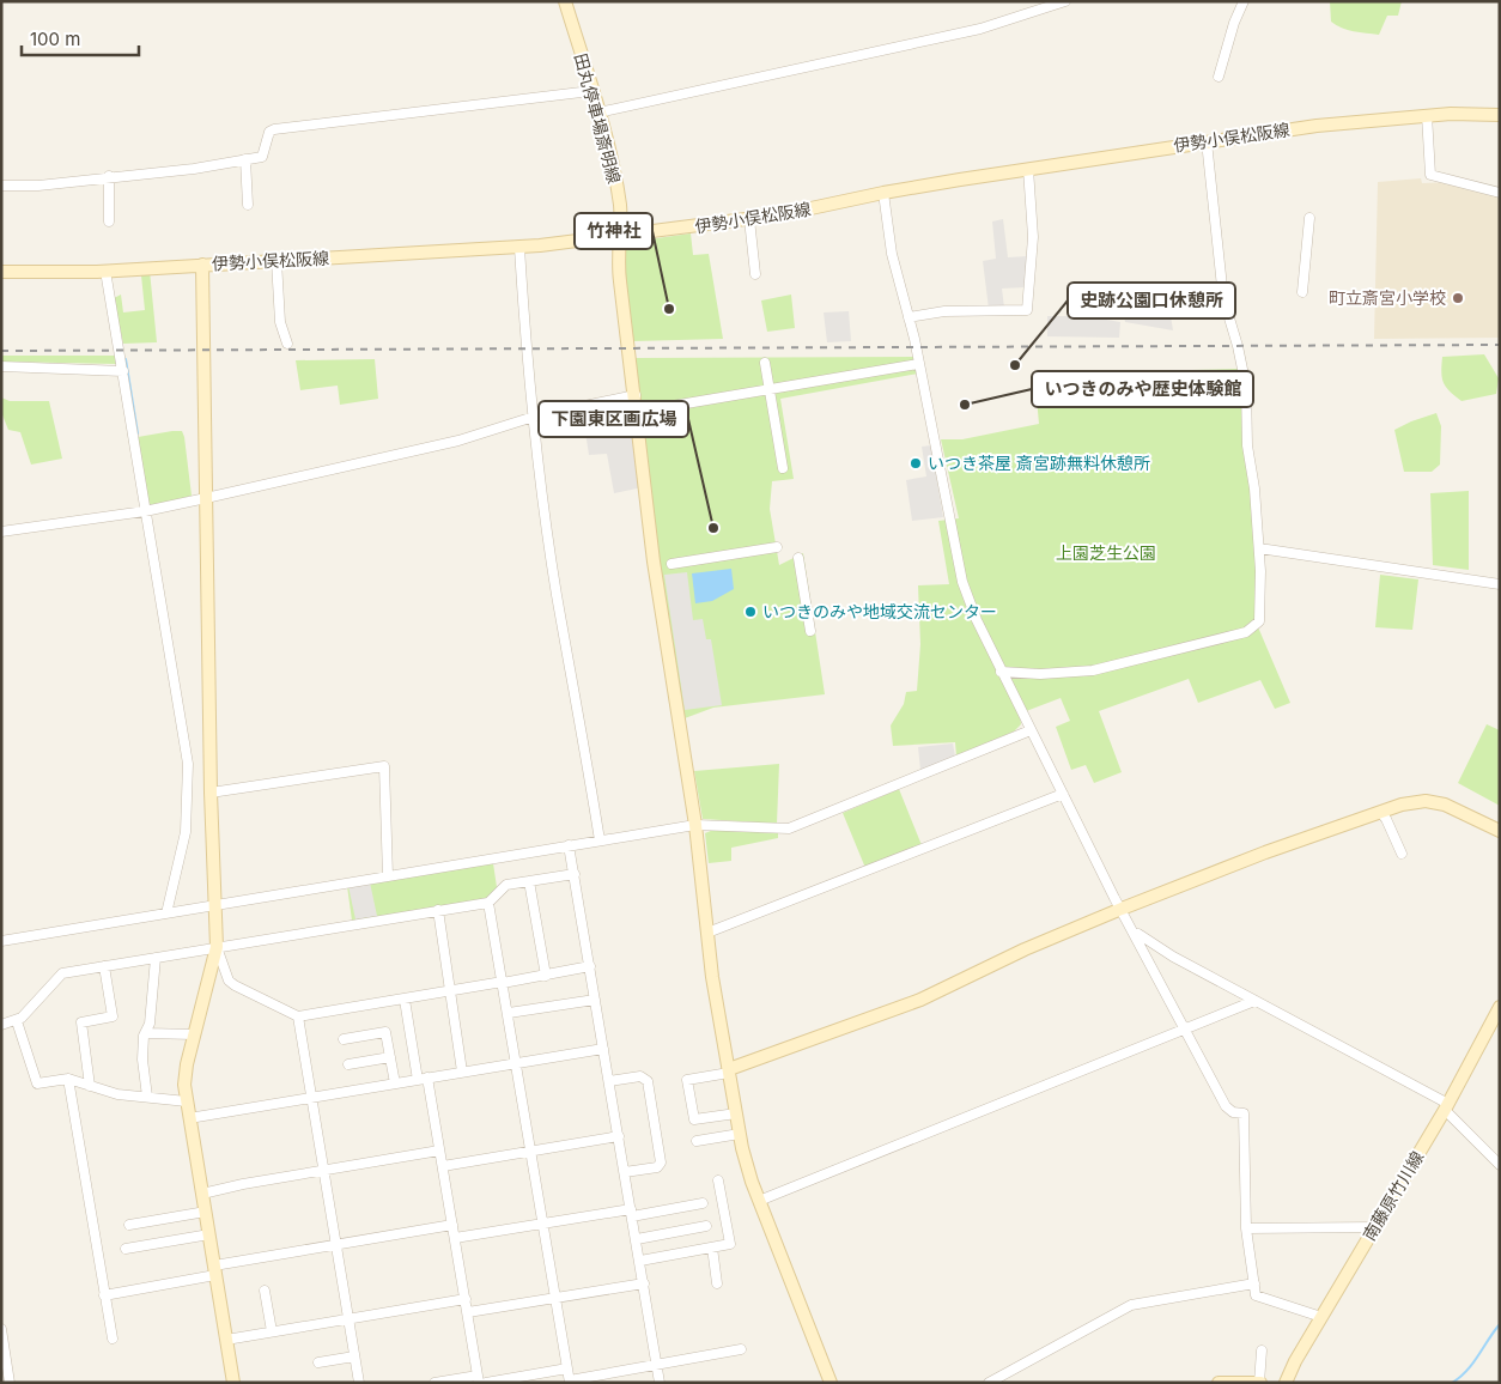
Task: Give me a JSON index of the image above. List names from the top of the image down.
{
  "streets": {
    "street": ["田丸停車場斎明線", "伊勢小俣松阪線", "南藤原竹川線"]
  },
  "crossings": [
    ["田丸停車場斎明線", "伊勢小俣松阪線"]
  ],
  "parks": ["上園芝生公園"],
  "places": [
    "町立斎宮小学校",
    "竹神社",
    "史跡公園口休憩所",
    "いつきのみや歴史体験館",
    "いつき茶屋 斎宮跡無料休憩所",
    "下園東区画広場",
    "いつきのみや地域交流センター"
  ],
  "scale_bar": "100 m"
}
